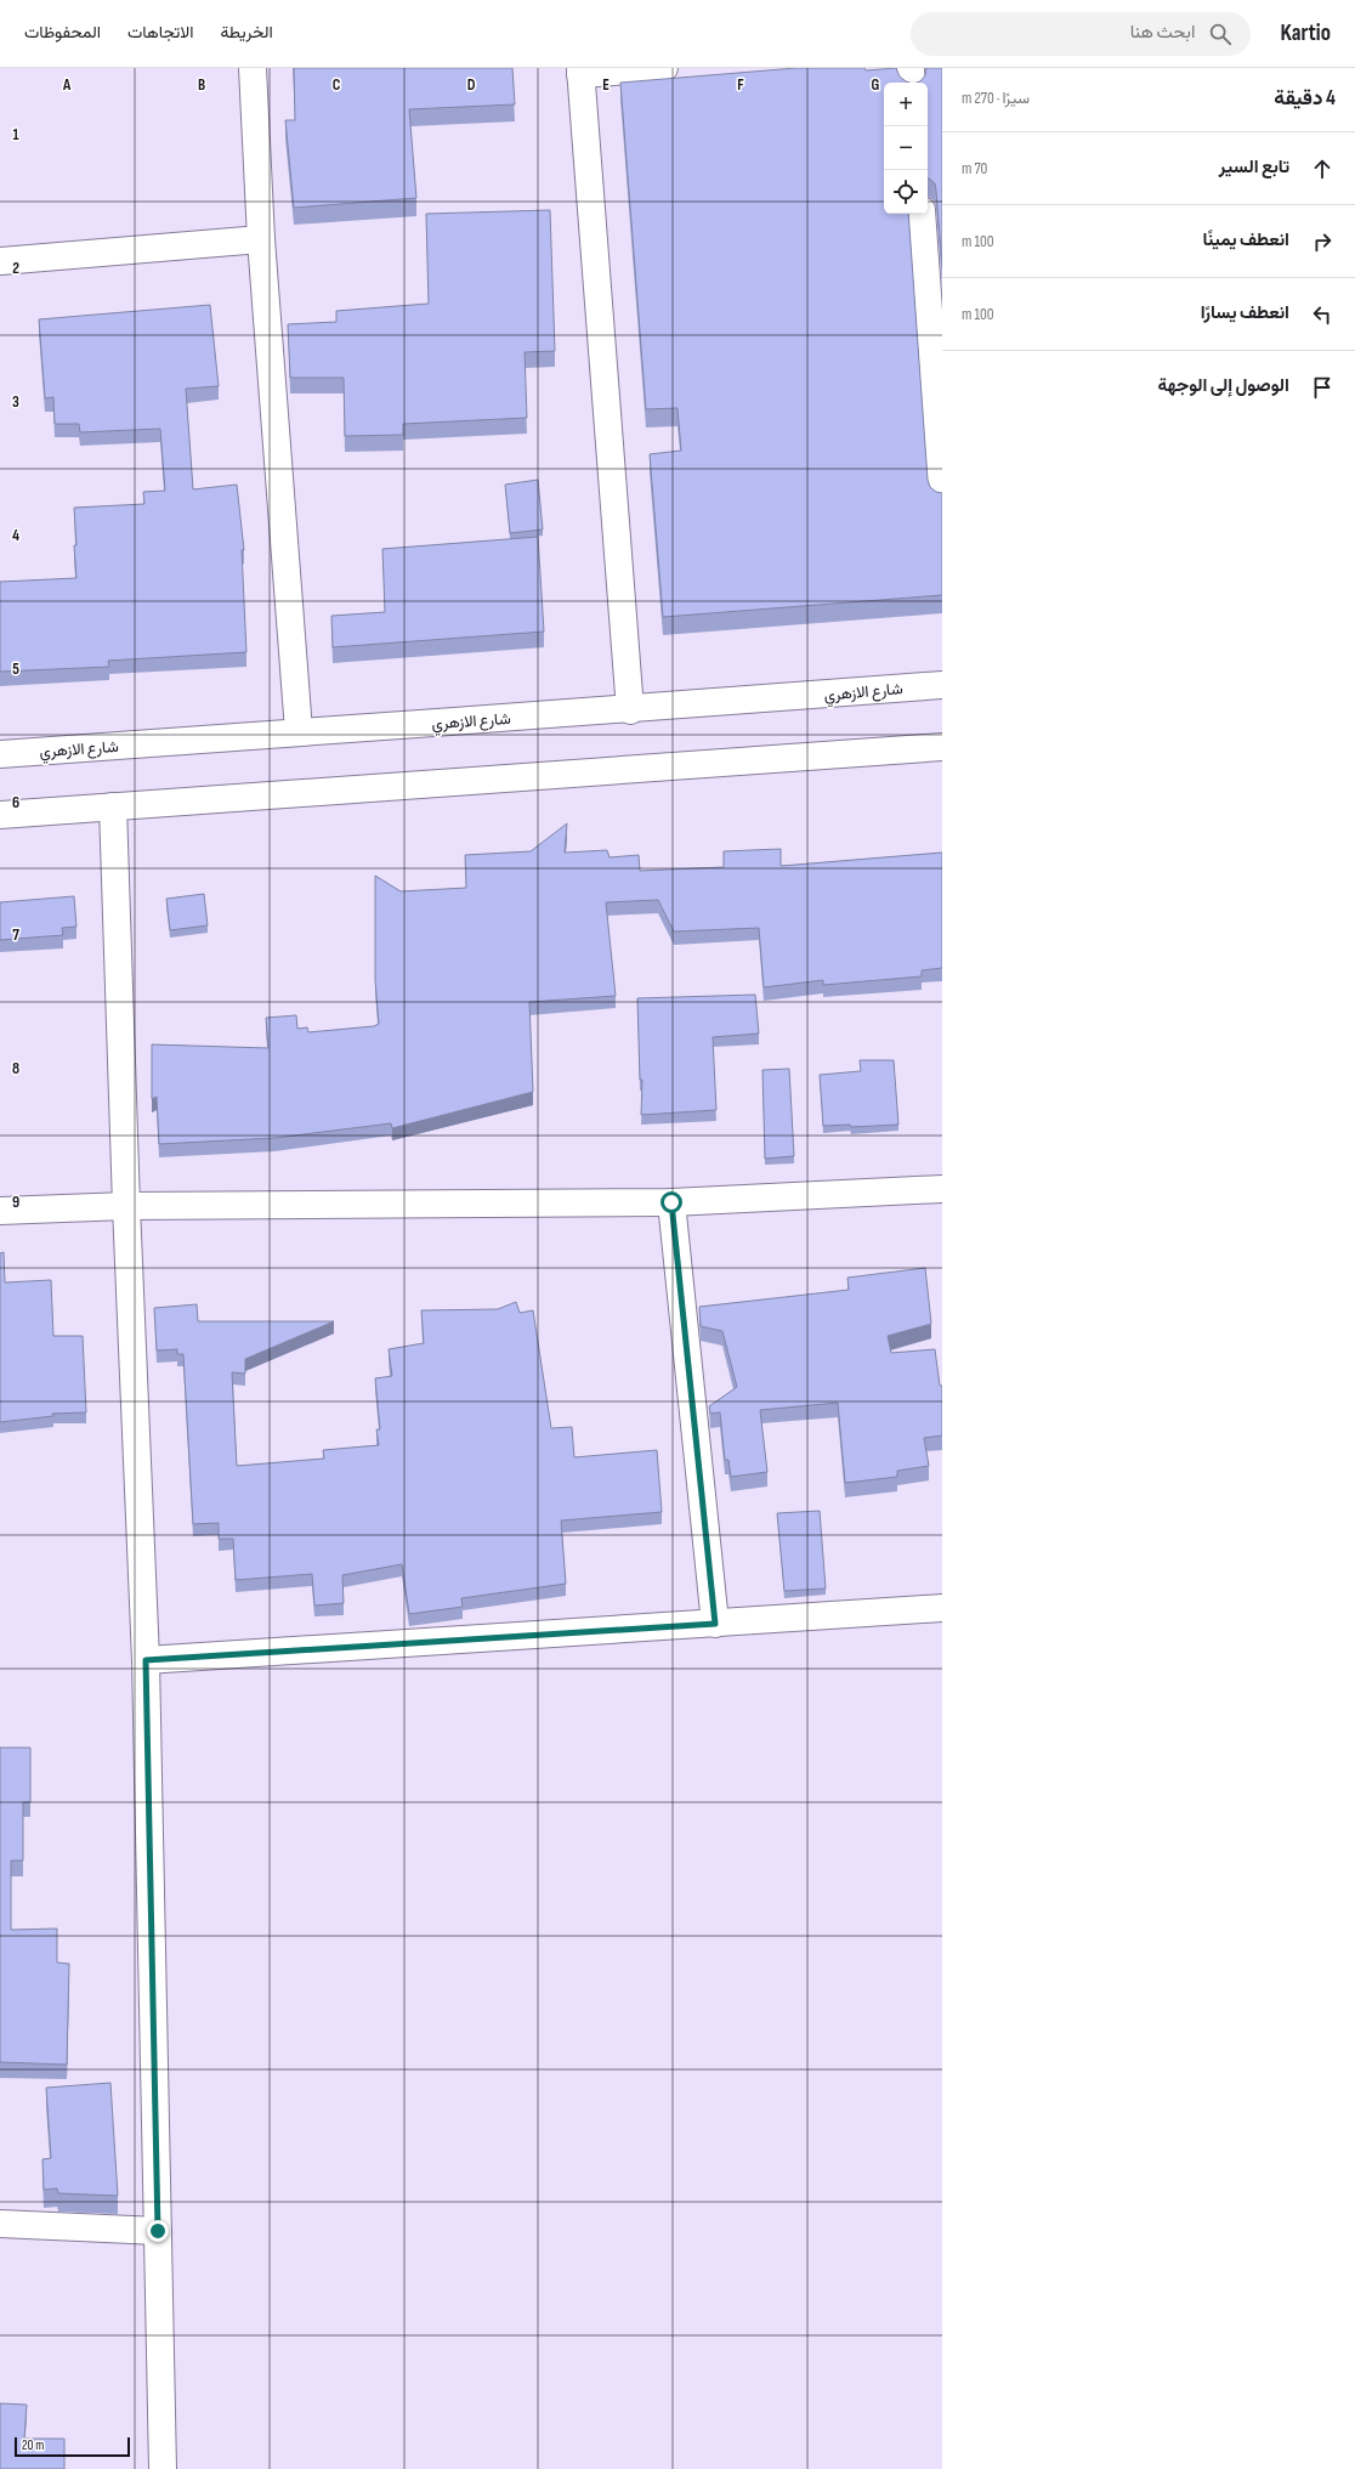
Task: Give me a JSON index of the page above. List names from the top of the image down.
{
  "streets": {
    "street": ["شارع الازهري"]
  },
  "scale_bar": "20 m",
  "page": {
    "header": "Kartio",
    "search": "ابحث هنا",
    "nav": ["الخريطة", "الاتجاهات", "المحفوظات"],
    "heading": ["4 دقيقة", "سيرًا · 270 m"],
    "map_buttons": ["+", "−"],
    "list": [
      ["تابع السير", "70 m"],
      ["انعطف يمينًا", "100 m"],
      ["انعطف يسارًا", "100 m"],
      "الوصول إلى الوجهة"
    ],
    "scale": "20 m"
  },
  "grid": {
    "columns": [
      "A",
      "B",
      "C",
      "D",
      "E",
      "F",
      "G"
    ],
    "rows": [
      "1",
      "2",
      "3",
      "4",
      "5",
      "6",
      "7",
      "8",
      "9"
    ]
  }
}
